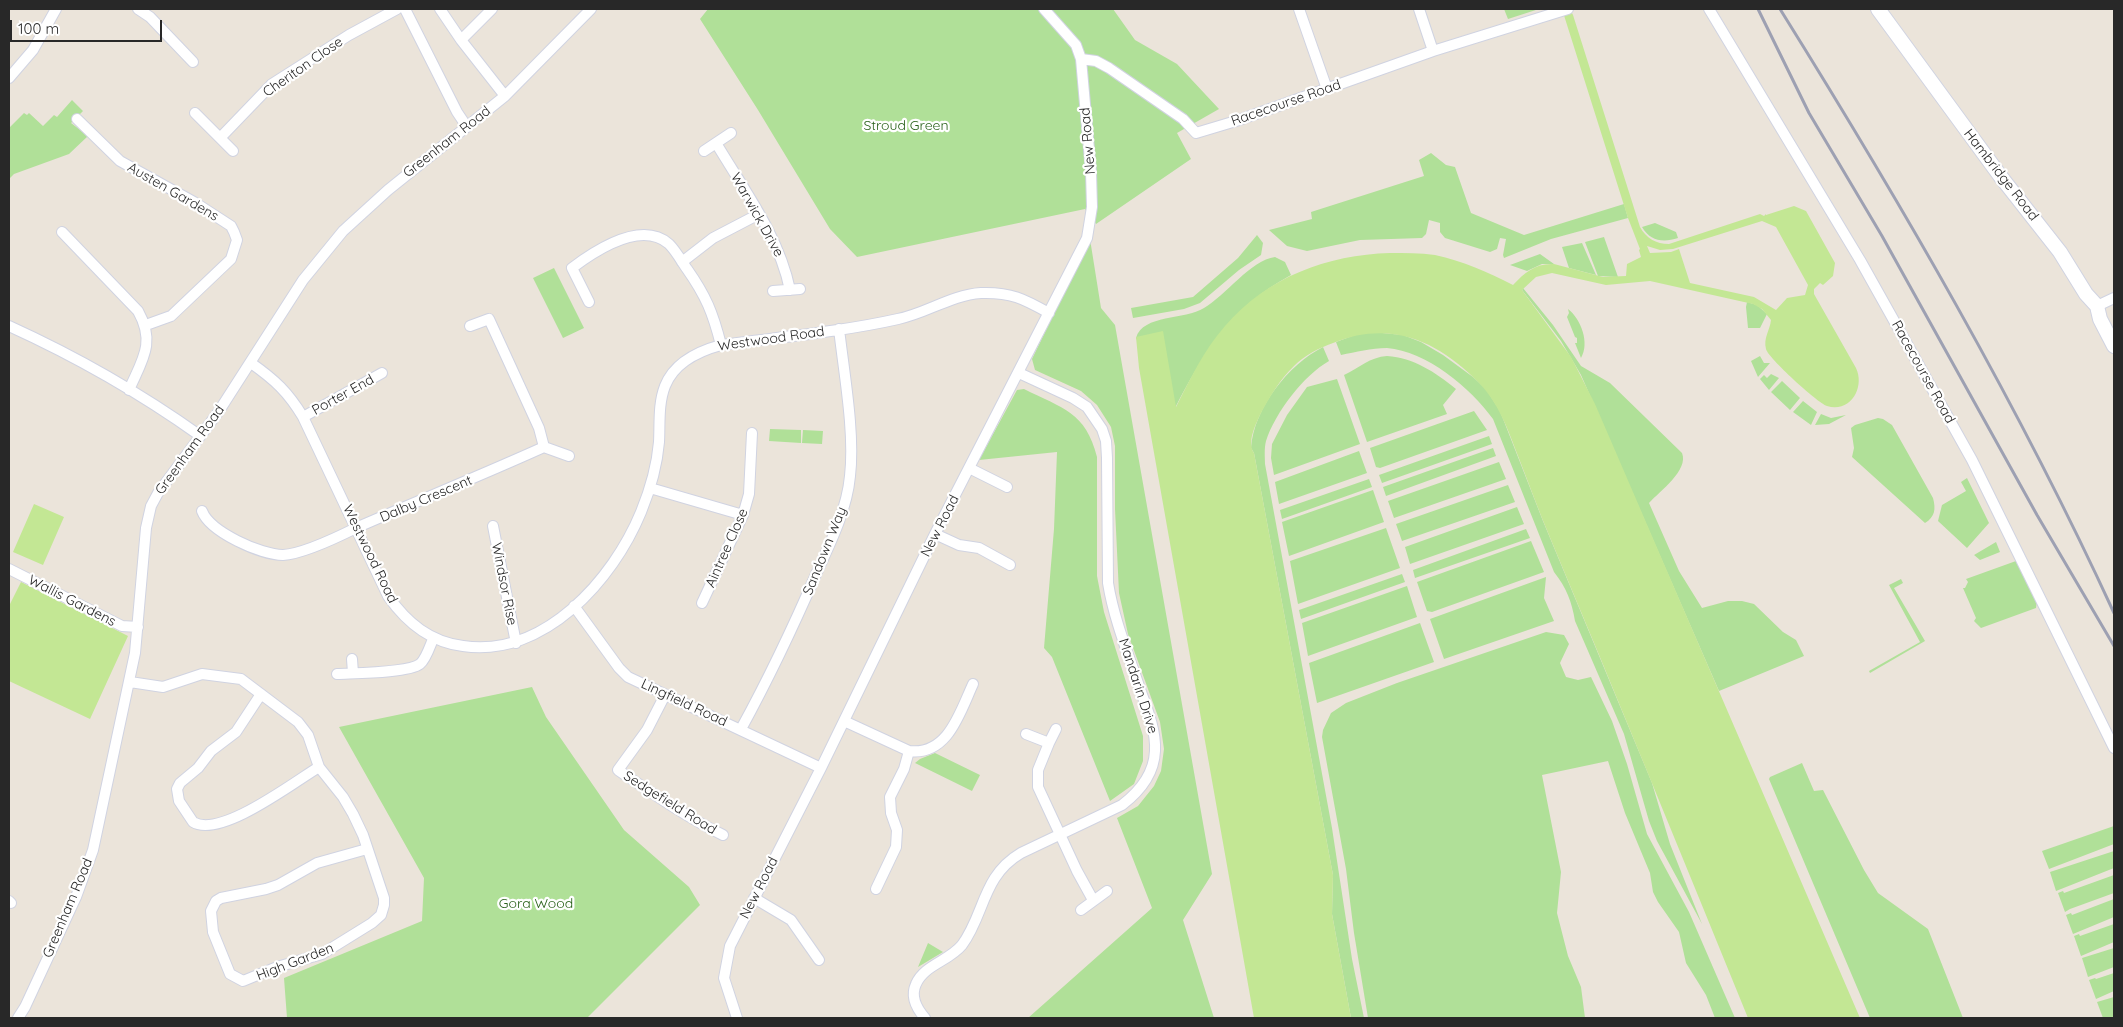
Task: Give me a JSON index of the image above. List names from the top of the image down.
{
  "streets": {
    "main road": ["Hambridge Road"],
    "street": [
      "Cheriton Close",
      "Racecourse Road",
      "New Road",
      "Greenham Road",
      "Austen Gardens",
      "Warwick Drive",
      "Westwood Road",
      "Porter End",
      "Dalby Crescent",
      "Aintree Close",
      "Sandown Way",
      "Windsor Rise",
      "Wallis Gardens",
      "Mandarin Drive",
      "Lingfield Road",
      "Sedgefield Road",
      "High Garden"
    ]
  },
  "crossings": [
    ["Racecourse Road", "New Road"],
    ["New Road", "Westwood Road"],
    ["New Road", "Mandarin Drive"],
    ["New Road", "Lingfield Road"],
    ["Greenham Road", "Westwood Road"],
    ["Greenham Road", "Wallis Gardens"],
    ["Westwood Road", "Porter End"],
    ["Westwood Road", "Dalby Crescent"],
    ["Westwood Road", "Sandown Way"],
    ["Westwood Road", "Windsor Rise"],
    ["Westwood Road", "Lingfield Road"],
    ["Sandown Way", "Lingfield Road"],
    ["Lingfield Road", "Sedgefield Road"]
  ],
  "parks": ["Stroud Green", "Gora Wood"],
  "scale_bar": "100 m"
}
